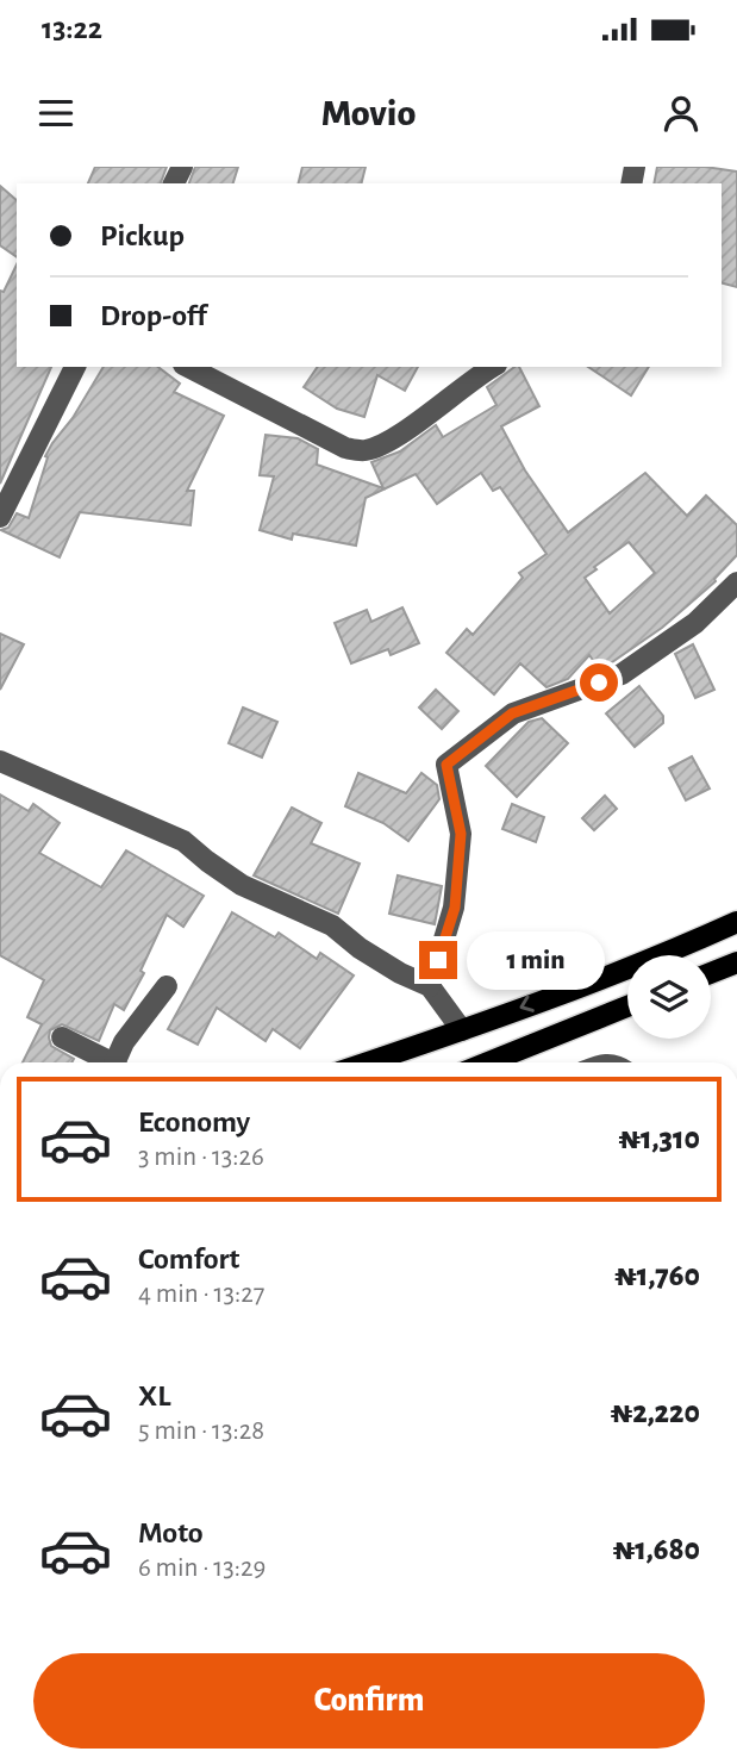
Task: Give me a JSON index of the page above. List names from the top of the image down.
{
  "page": {
    "status": "13:22",
    "header": "Movio",
    "banner": ["Pickup", "Drop-off"],
    "bubble": "1 min",
    "list": [
      {
        "name": "Economy",
        "note": "3 min · 13:26",
        "value": "₦1,310"
      },
      {
        "name": "Comfort",
        "note": "4 min · 13:27",
        "value": "₦1,760"
      },
      {
        "name": "XL",
        "note": "5 min · 13:28",
        "value": "₦2,220"
      },
      {
        "name": "Moto",
        "note": "6 min · 13:29",
        "value": "₦1,680"
      }
    ],
    "buttons": "Confirm"
  }
}
